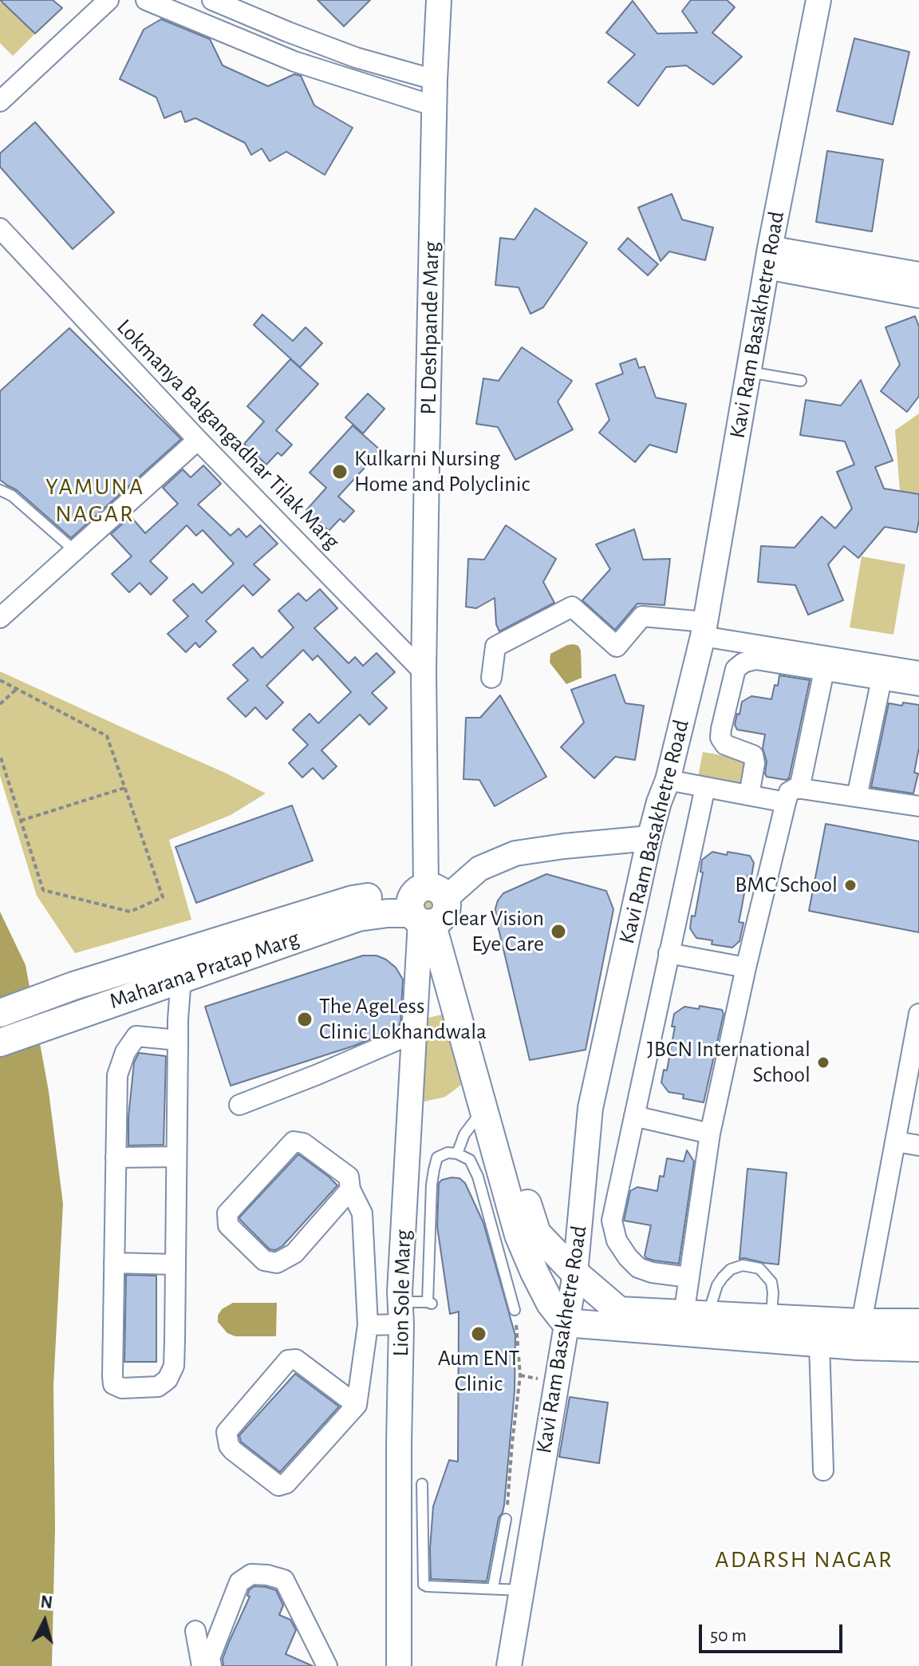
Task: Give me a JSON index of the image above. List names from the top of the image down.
{
  "streets": {
    "main road": ["Maharana Pratap Marg"],
    "street": [
      "Kavi Ram Basakhetre Road",
      "PL Deshpande Marg",
      "Lokmanya Balgangadhar Tilak Marg",
      "Lion Sole Marg"
    ]
  },
  "crossings": [
    ["PL Deshpande Marg", "Lokmanya Balgangadhar Tilak Marg"],
    ["PL Deshpande Marg", "Maharana Pratap Marg"],
    ["PL Deshpande Marg", "Lion Sole Marg"],
    ["Maharana Pratap Marg", "Lion Sole Marg"]
  ],
  "districts": ["YAMUNA NAGAR", "ADARSH NAGAR"],
  "places": [
    "Kulkarni Nursing Home and Polyclinic",
    "BMC School",
    "Clear Vision Eye Care",
    "The AgeLess Clinic Lokhandwala",
    "JBCN International School",
    "Aum ENT Clinic"
  ],
  "scale_bar": "50 m",
  "north": "top"
}
